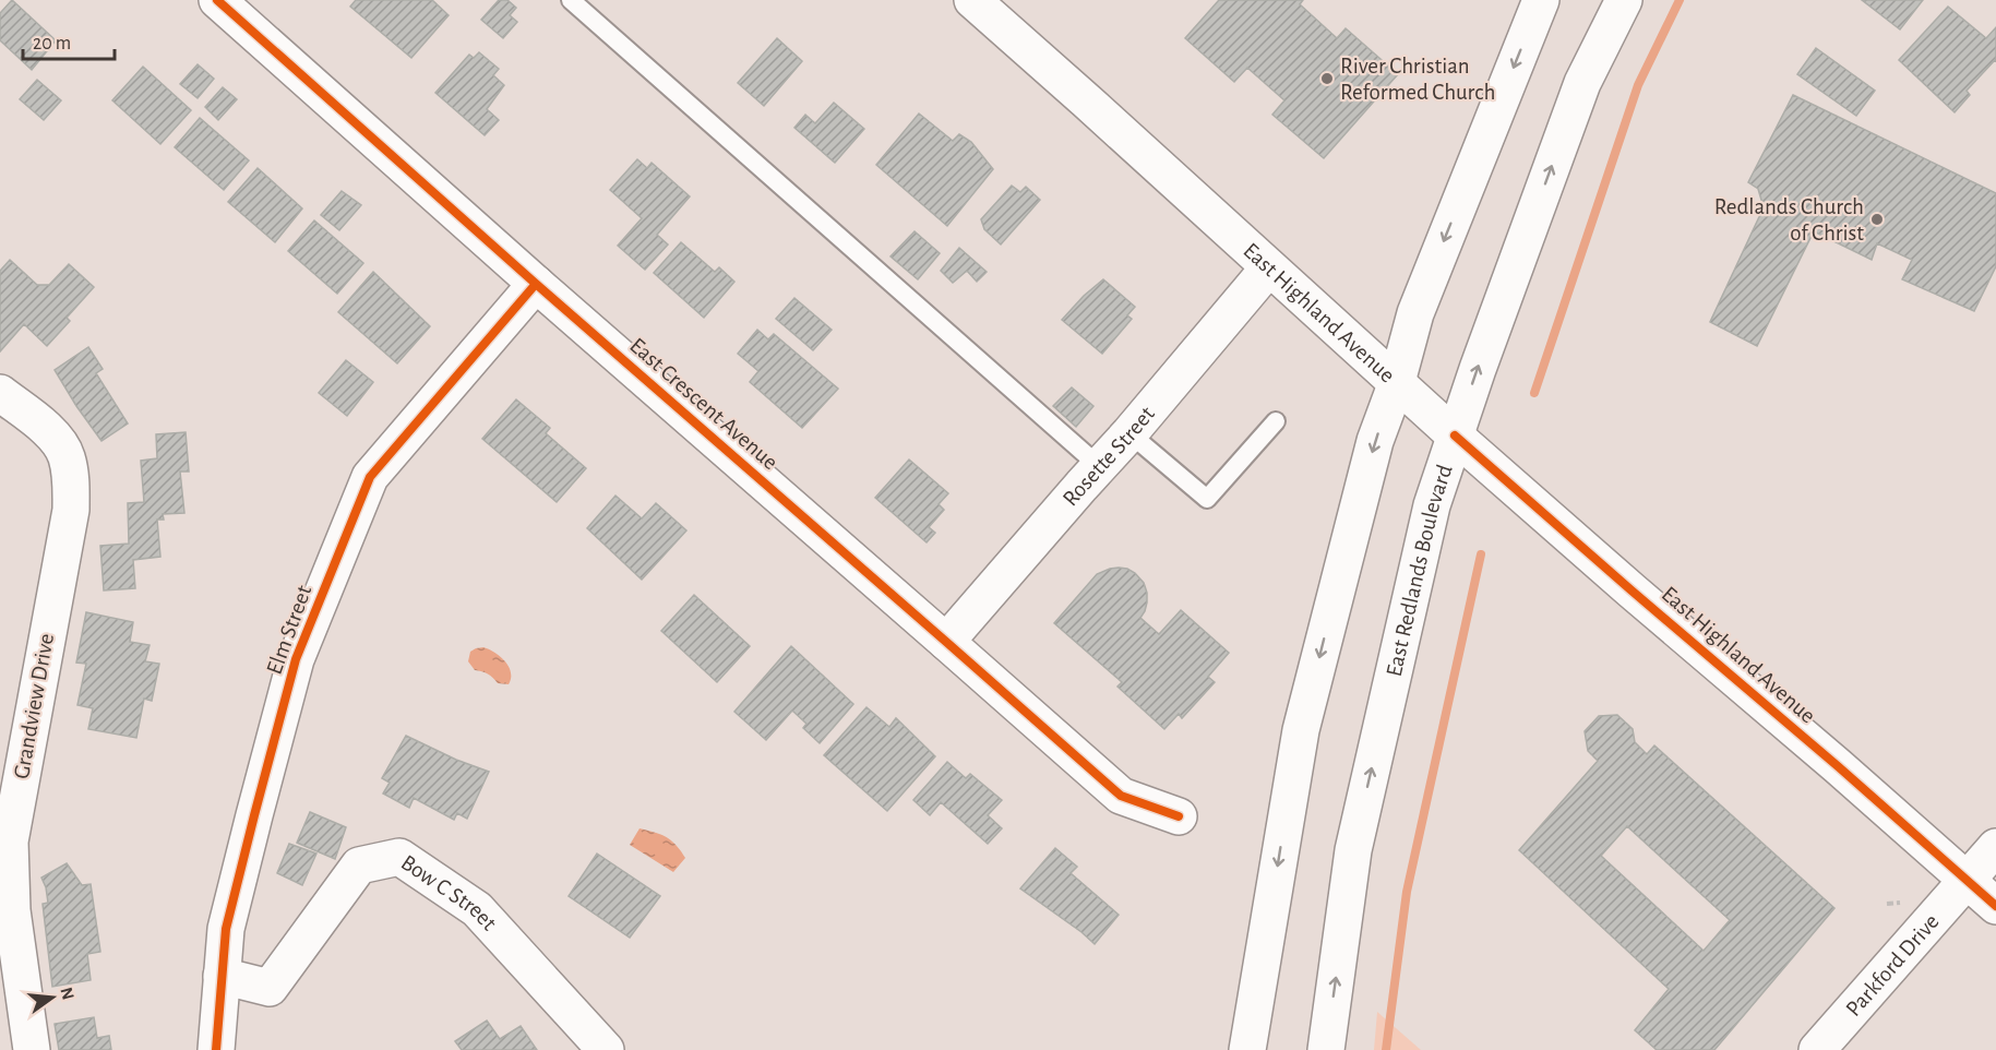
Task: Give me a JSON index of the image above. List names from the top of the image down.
{
  "streets": {
    "street": [
      "East Highland Avenue",
      "East Crescent Avenue",
      "Rosette Street",
      "East Redlands Boulevard",
      "Elm Street",
      "Grandview Drive",
      "Bow C Street",
      "Parkford Drive"
    ]
  },
  "crossings": [
    ["East Highland Avenue", "Rosette Street"],
    ["East Highland Avenue", "East Redlands Boulevard"],
    ["East Highland Avenue", "Parkford Drive"],
    ["East Crescent Avenue", "Rosette Street"],
    ["East Crescent Avenue", "Elm Street"],
    ["Elm Street", "Bow C Street"]
  ],
  "places": ["River Christian Reformed Church", "Redlands Church of Christ"],
  "scale_bar": "20 m",
  "north": "right"
}
